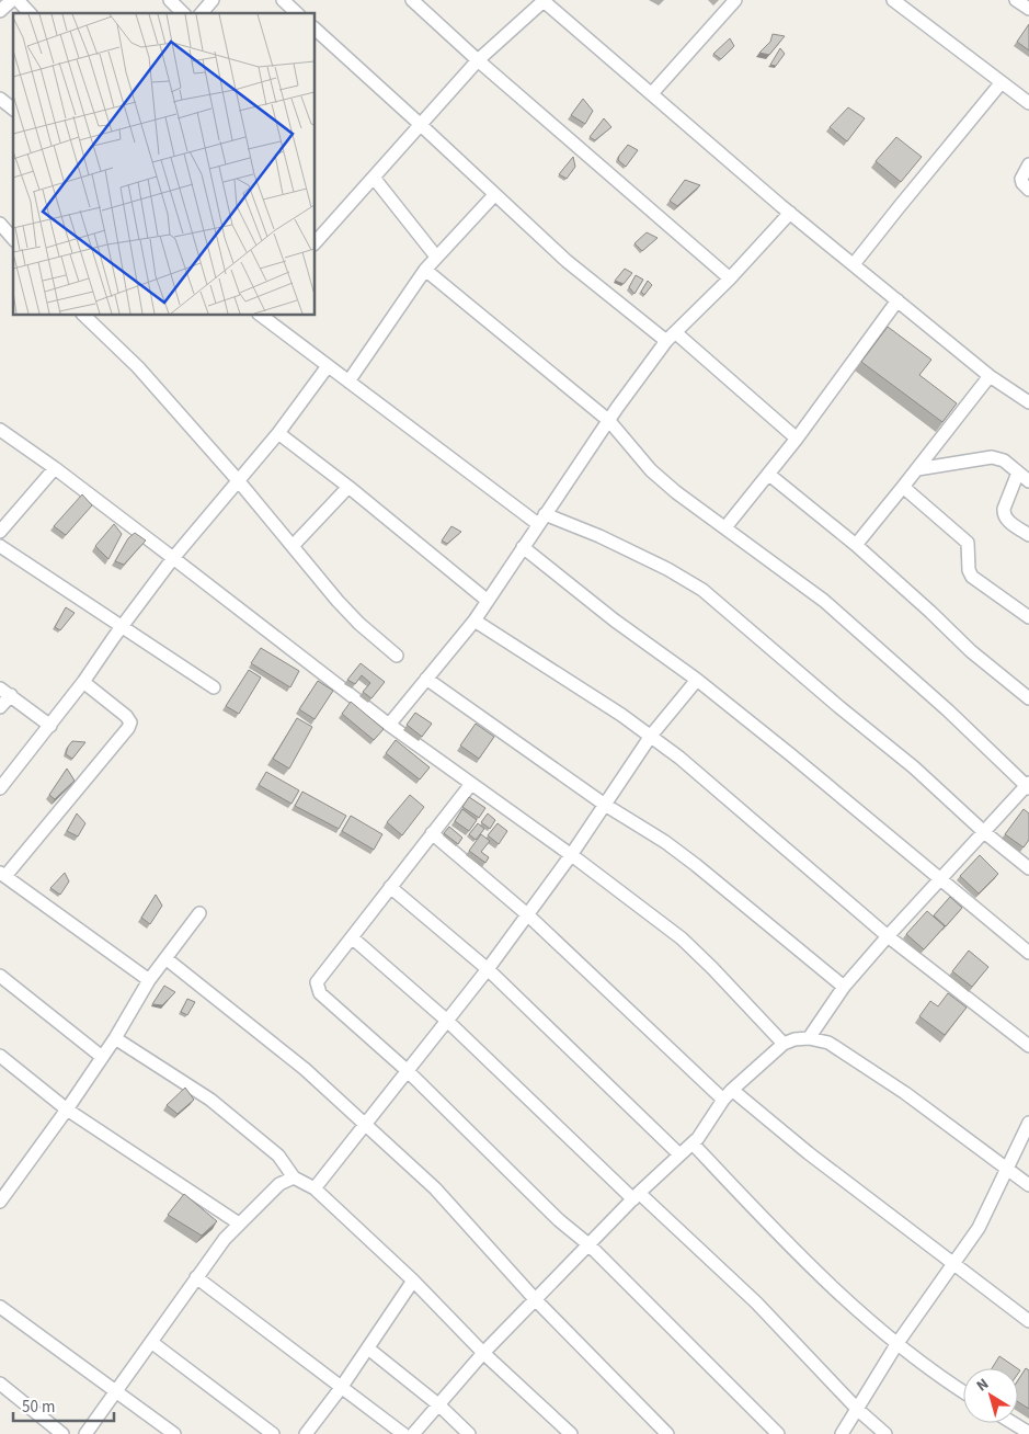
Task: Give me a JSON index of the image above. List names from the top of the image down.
{
  "scale_bar": "50 m",
  "north": "top left"
}
